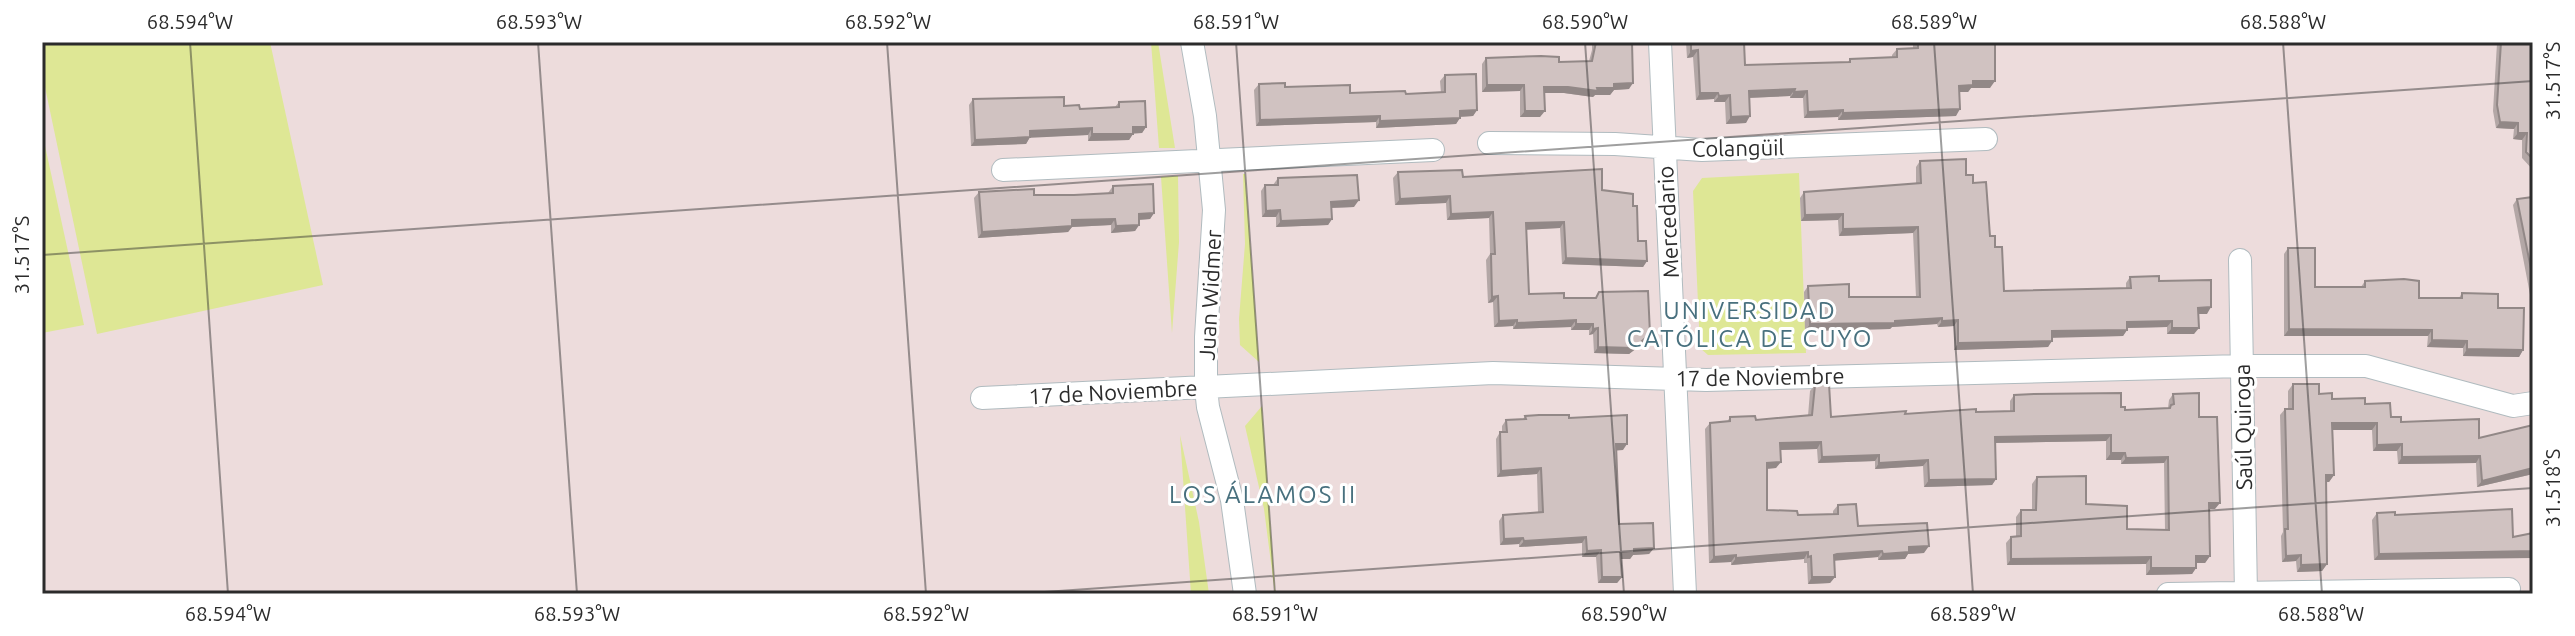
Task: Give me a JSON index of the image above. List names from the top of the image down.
{
  "streets": {
    "street": [
      "Colangüil",
      "Mercedario",
      "Juan Widmer",
      "17 de Noviembre",
      "Saúl Quiroga"
    ]
  },
  "crossings": [
    ["Colangüil", "Mercedario"],
    ["Mercedario", "17 de Noviembre"],
    ["Juan Widmer", "17 de Noviembre"],
    ["17 de Noviembre", "Saúl Quiroga"]
  ],
  "districts": ["UNIVERSIDAD CATÓLICA DE CUYO", "LOS ÁLAMOS II"],
  "coordinates": [
    "68.594°W",
    "68.593°W",
    "68.592°W",
    "68.591°W",
    "68.590°W",
    "68.589°W",
    "68.588°W",
    "31.517°S",
    "31.518°S"
  ]
}
